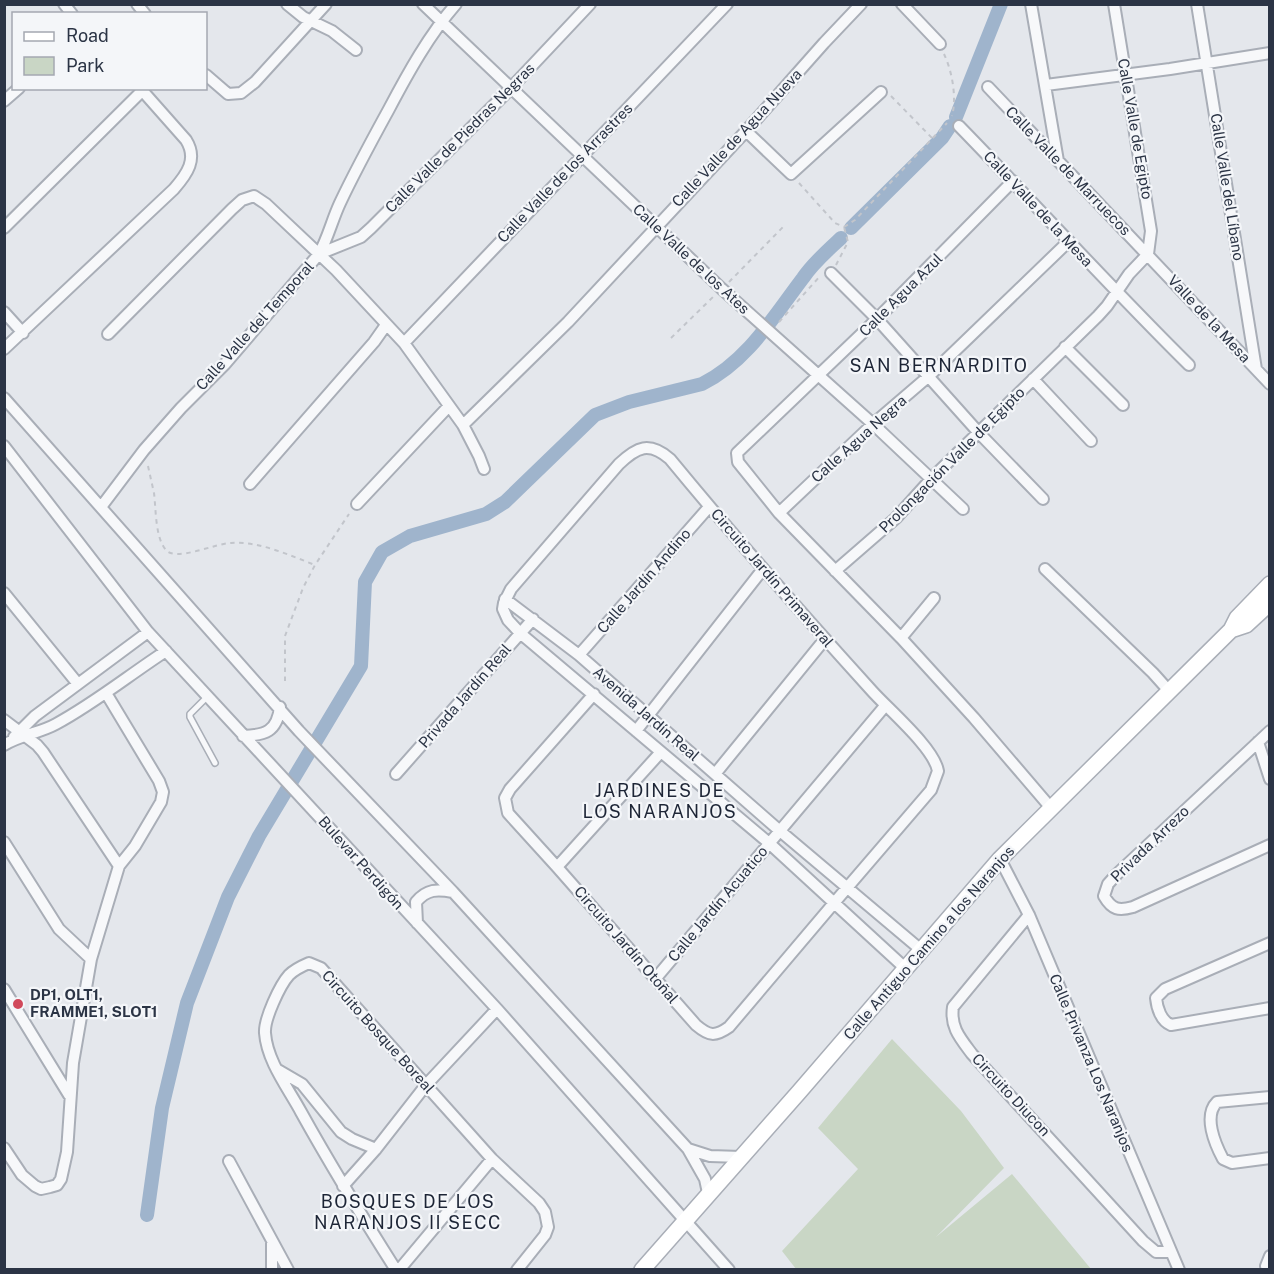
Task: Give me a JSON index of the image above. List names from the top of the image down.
{
  "streets": {
    "street": [
      "Calle Valle de Egipto",
      "Calle Valle de Piedras Negras",
      "Calle Valle de Agua Nueva",
      "Calle Valle de Marruecos",
      "Calle Valle de los Arrastres",
      "Calle Valle del Líbano",
      "Calle Valle de la Mesa",
      "Calle Valle de los Ates",
      "Calle Agua Azul",
      "Valle de la Mesa",
      "Calle Valle del Temporal",
      "Calle Agua Negra",
      "Prolongación Valle de Egipto",
      "Circuito Jardín Primaveral",
      "Calle Jardín Andino",
      "Privada Jardín Real",
      "Avenida Jardín Real",
      "Privada Arrezo",
      "Bulevar Perdigón",
      "Calle Jardín Acuatico",
      "Calle Antiguo Camino a los Naranjos",
      "Circuito Jardín Otoñal",
      "Circuito Bosque Boreal",
      "Calle Privanza Los Naranjos",
      "Circuito Diucon"
    ]
  },
  "crossings": [
    ["Calle Valle de Egipto", "Calle Valle de Marruecos"],
    ["Calle Valle de Egipto", "Valle de la Mesa"],
    ["Calle Valle de Egipto", "Prolongación Valle de Egipto"],
    ["Calle Valle de Piedras Negras", "Calle Valle de los Ates"],
    ["Calle Valle de Piedras Negras", "Calle Valle del Temporal"],
    ["Calle Valle de Agua Nueva", "Calle Valle de los Ates"],
    ["Calle Valle de Marruecos", "Valle de la Mesa"],
    ["Calle Valle de Marruecos", "Prolongación Valle de Egipto"],
    ["Calle Valle de los Arrastres", "Calle Valle de los Ates"],
    ["Calle Valle del Líbano", "Valle de la Mesa"],
    ["Calle Valle de la Mesa", "Calle Agua Azul"],
    ["Calle Valle de la Mesa", "Calle Agua Negra"],
    ["Calle Valle de la Mesa", "Prolongación Valle de Egipto"],
    ["Calle Valle de los Ates", "Calle Agua Azul"],
    ["Calle Valle de los Ates", "Calle Valle del Temporal"],
    ["Calle Valle de los Ates", "Calle Agua Negra"],
    ["Calle Valle de los Ates", "Prolongación Valle de Egipto"],
    ["Calle Agua Azul", "Calle Agua Negra"],
    ["Valle de la Mesa", "Prolongación Valle de Egipto"],
    ["Circuito Jardín Primaveral", "Calle Jardín Andino"],
    ["Circuito Jardín Primaveral", "Avenida Jardín Real"],
    ["Circuito Jardín Primaveral", "Calle Jardín Acuatico"],
    ["Circuito Jardín Primaveral", "Circuito Jardín Otoñal"],
    ["Calle Jardín Andino", "Avenida Jardín Real"],
    ["Privada Jardín Real", "Avenida Jardín Real"],
    ["Avenida Jardín Real", "Calle Jardín Acuatico"],
    ["Avenida Jardín Real", "Calle Antiguo Camino a los Naranjos"],
    ["Avenida Jardín Real", "Circuito Jardín Otoñal"],
    ["Bulevar Perdigón", "Calle Antiguo Camino a los Naranjos"],
    ["Calle Jardín Acuatico", "Circuito Jardín Otoñal"],
    ["Calle Antiguo Camino a los Naranjos", "Calle Privanza Los Naranjos"],
    ["Calle Privanza Los Naranjos", "Circuito Diucon"]
  ],
  "districts": ["SAN BERNARDITO", "JARDINES DE LOS NARANJOS", "BOSQUES DE LOS NARANJOS II SECC"],
  "places": ["DP1, OLT1, FRAMME1, SLOT1"],
  "legend": ["Road", "Park"]
}
